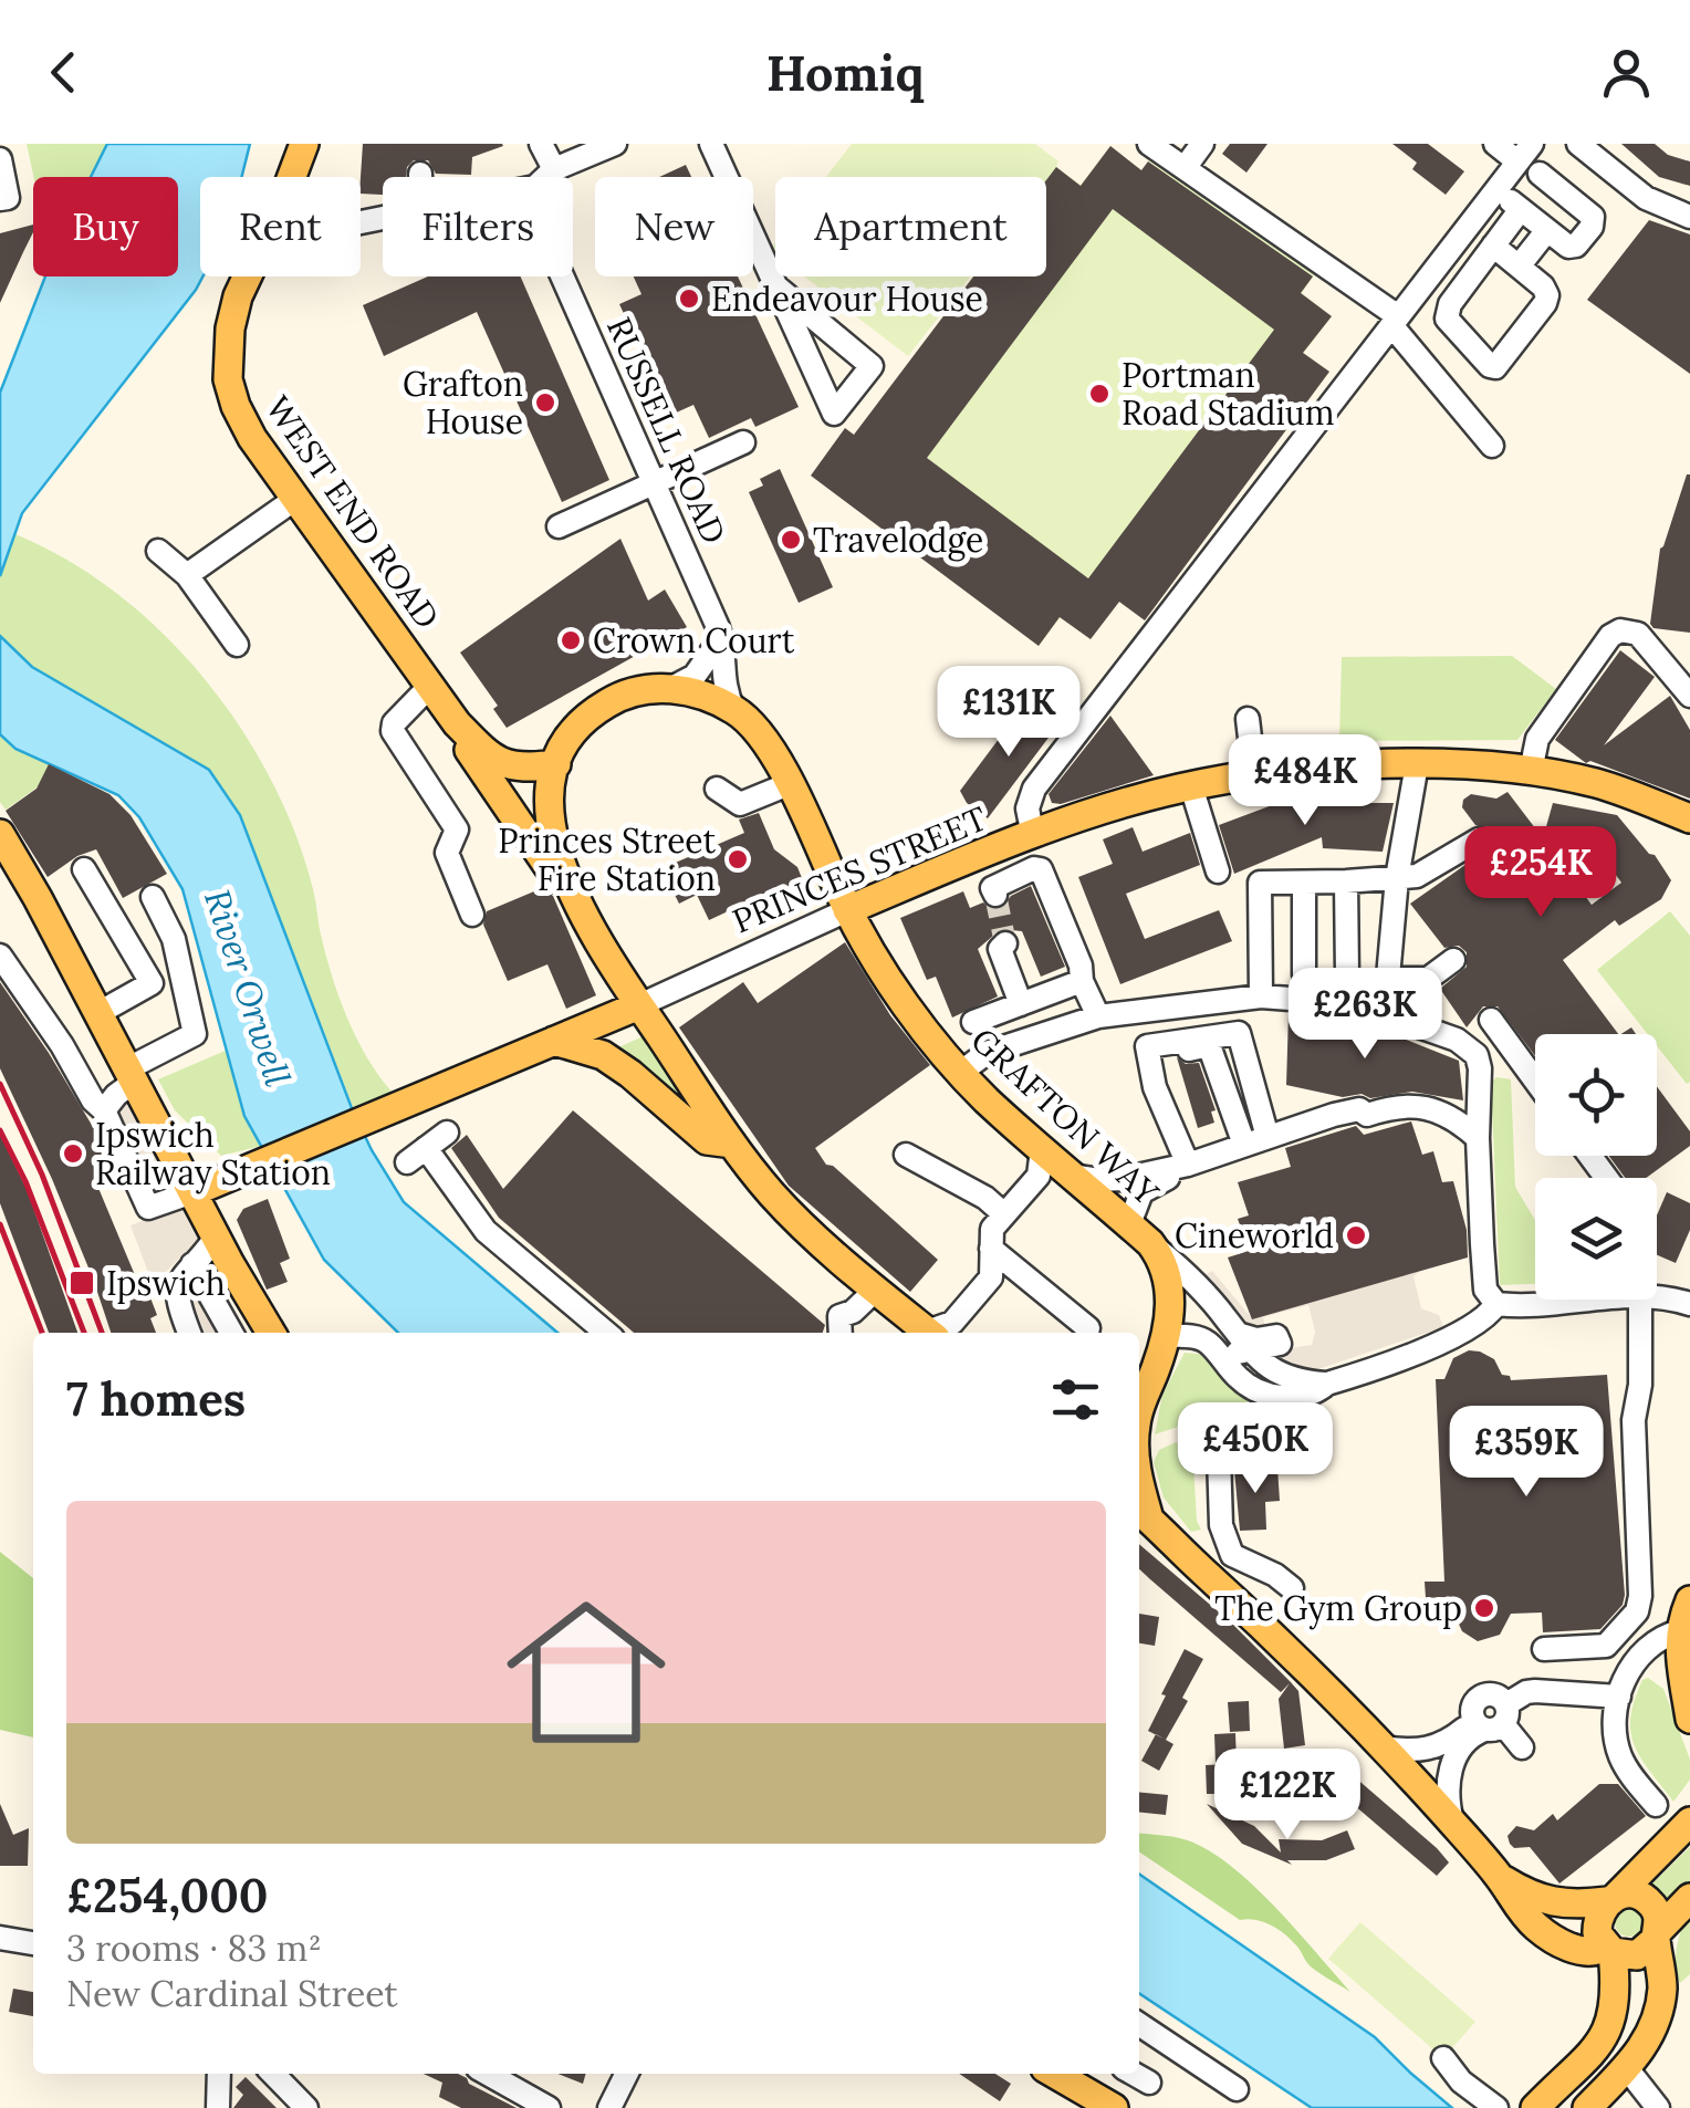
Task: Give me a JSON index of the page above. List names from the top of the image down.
{
  "streets": {
    "main road": ["WEST END ROAD", "PRINCES STREET", "GRAFTON WAY"],
    "street": ["RUSSELL ROAD"]
  },
  "crossings": [
    ["RUSSELL ROAD", "WEST END ROAD"],
    ["RUSSELL ROAD", "PRINCES STREET"],
    ["RUSSELL ROAD", "GRAFTON WAY"],
    ["WEST END ROAD", "PRINCES STREET"],
    ["WEST END ROAD", "GRAFTON WAY"],
    ["PRINCES STREET", "GRAFTON WAY"]
  ],
  "water": ["River Orwell"],
  "places": {
    "other": [
      "Endeavour House",
      "Portman Road Stadium",
      "Grafton House",
      "Travelodge",
      "Crown Court",
      "Princes Street Fire Station",
      "Ipswich Railway Station",
      "Cineworld",
      "The Gym Group"
    ],
    "transit": ["Ipswich"]
  },
  "page": {
    "header": "Homiq",
    "chip": [
      "Buy",
      "Rent",
      "Filters",
      "New",
      "Apartment"
    ],
    "price": [
      "£131K",
      "£484K",
      "£254K",
      "£263K",
      "£450K",
      "£359K",
      "£122K"
    ],
    "heading": "7 homes",
    "list": [
      {
        "name": "£254,000",
        "note": "3 rooms · 83 m² · New Cardinal Street"
      }
    ]
  }
}
